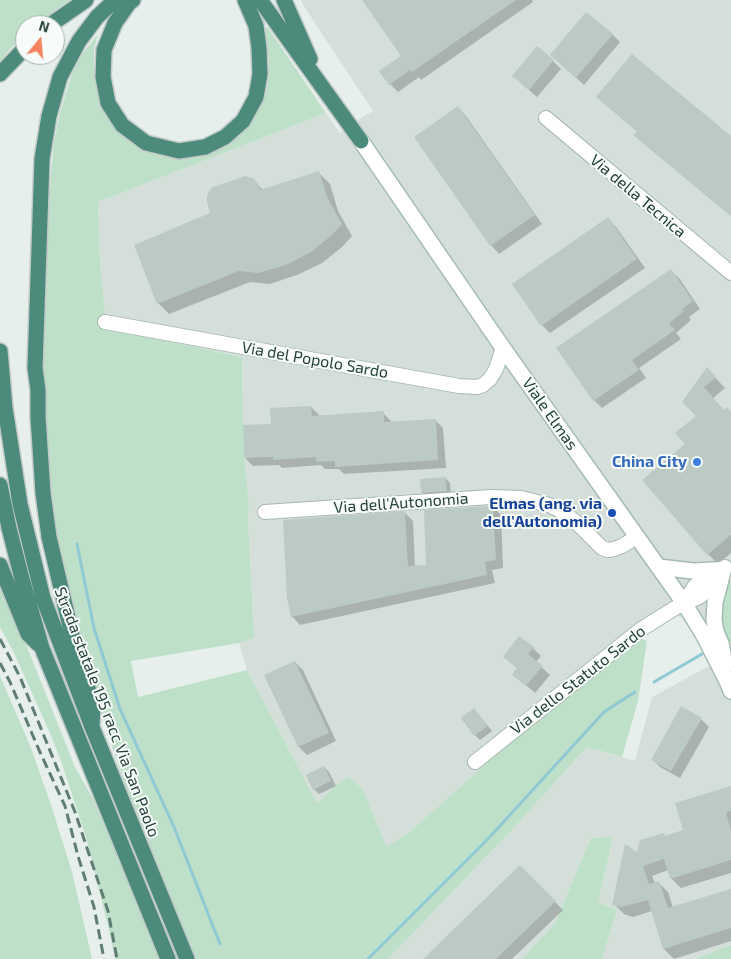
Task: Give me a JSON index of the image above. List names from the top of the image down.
{
  "streets": {
    "highway": ["Strada statale 195 racc Via San Paolo"],
    "main road": ["Viale Elmas"],
    "street": [
      "Via della Tecnica",
      "Via del Popolo Sardo",
      "Via dell'Autonomia",
      "Via dello Statuto Sardo"
    ]
  },
  "crossings": [
    ["Via del Popolo Sardo", "Viale Elmas"],
    ["Viale Elmas", "Via dell'Autonomia"],
    ["Viale Elmas", "Via dello Statuto Sardo"]
  ],
  "places": ["China City", "Elmas (ang. via dell'Autonomia)"],
  "north": "top"
}
